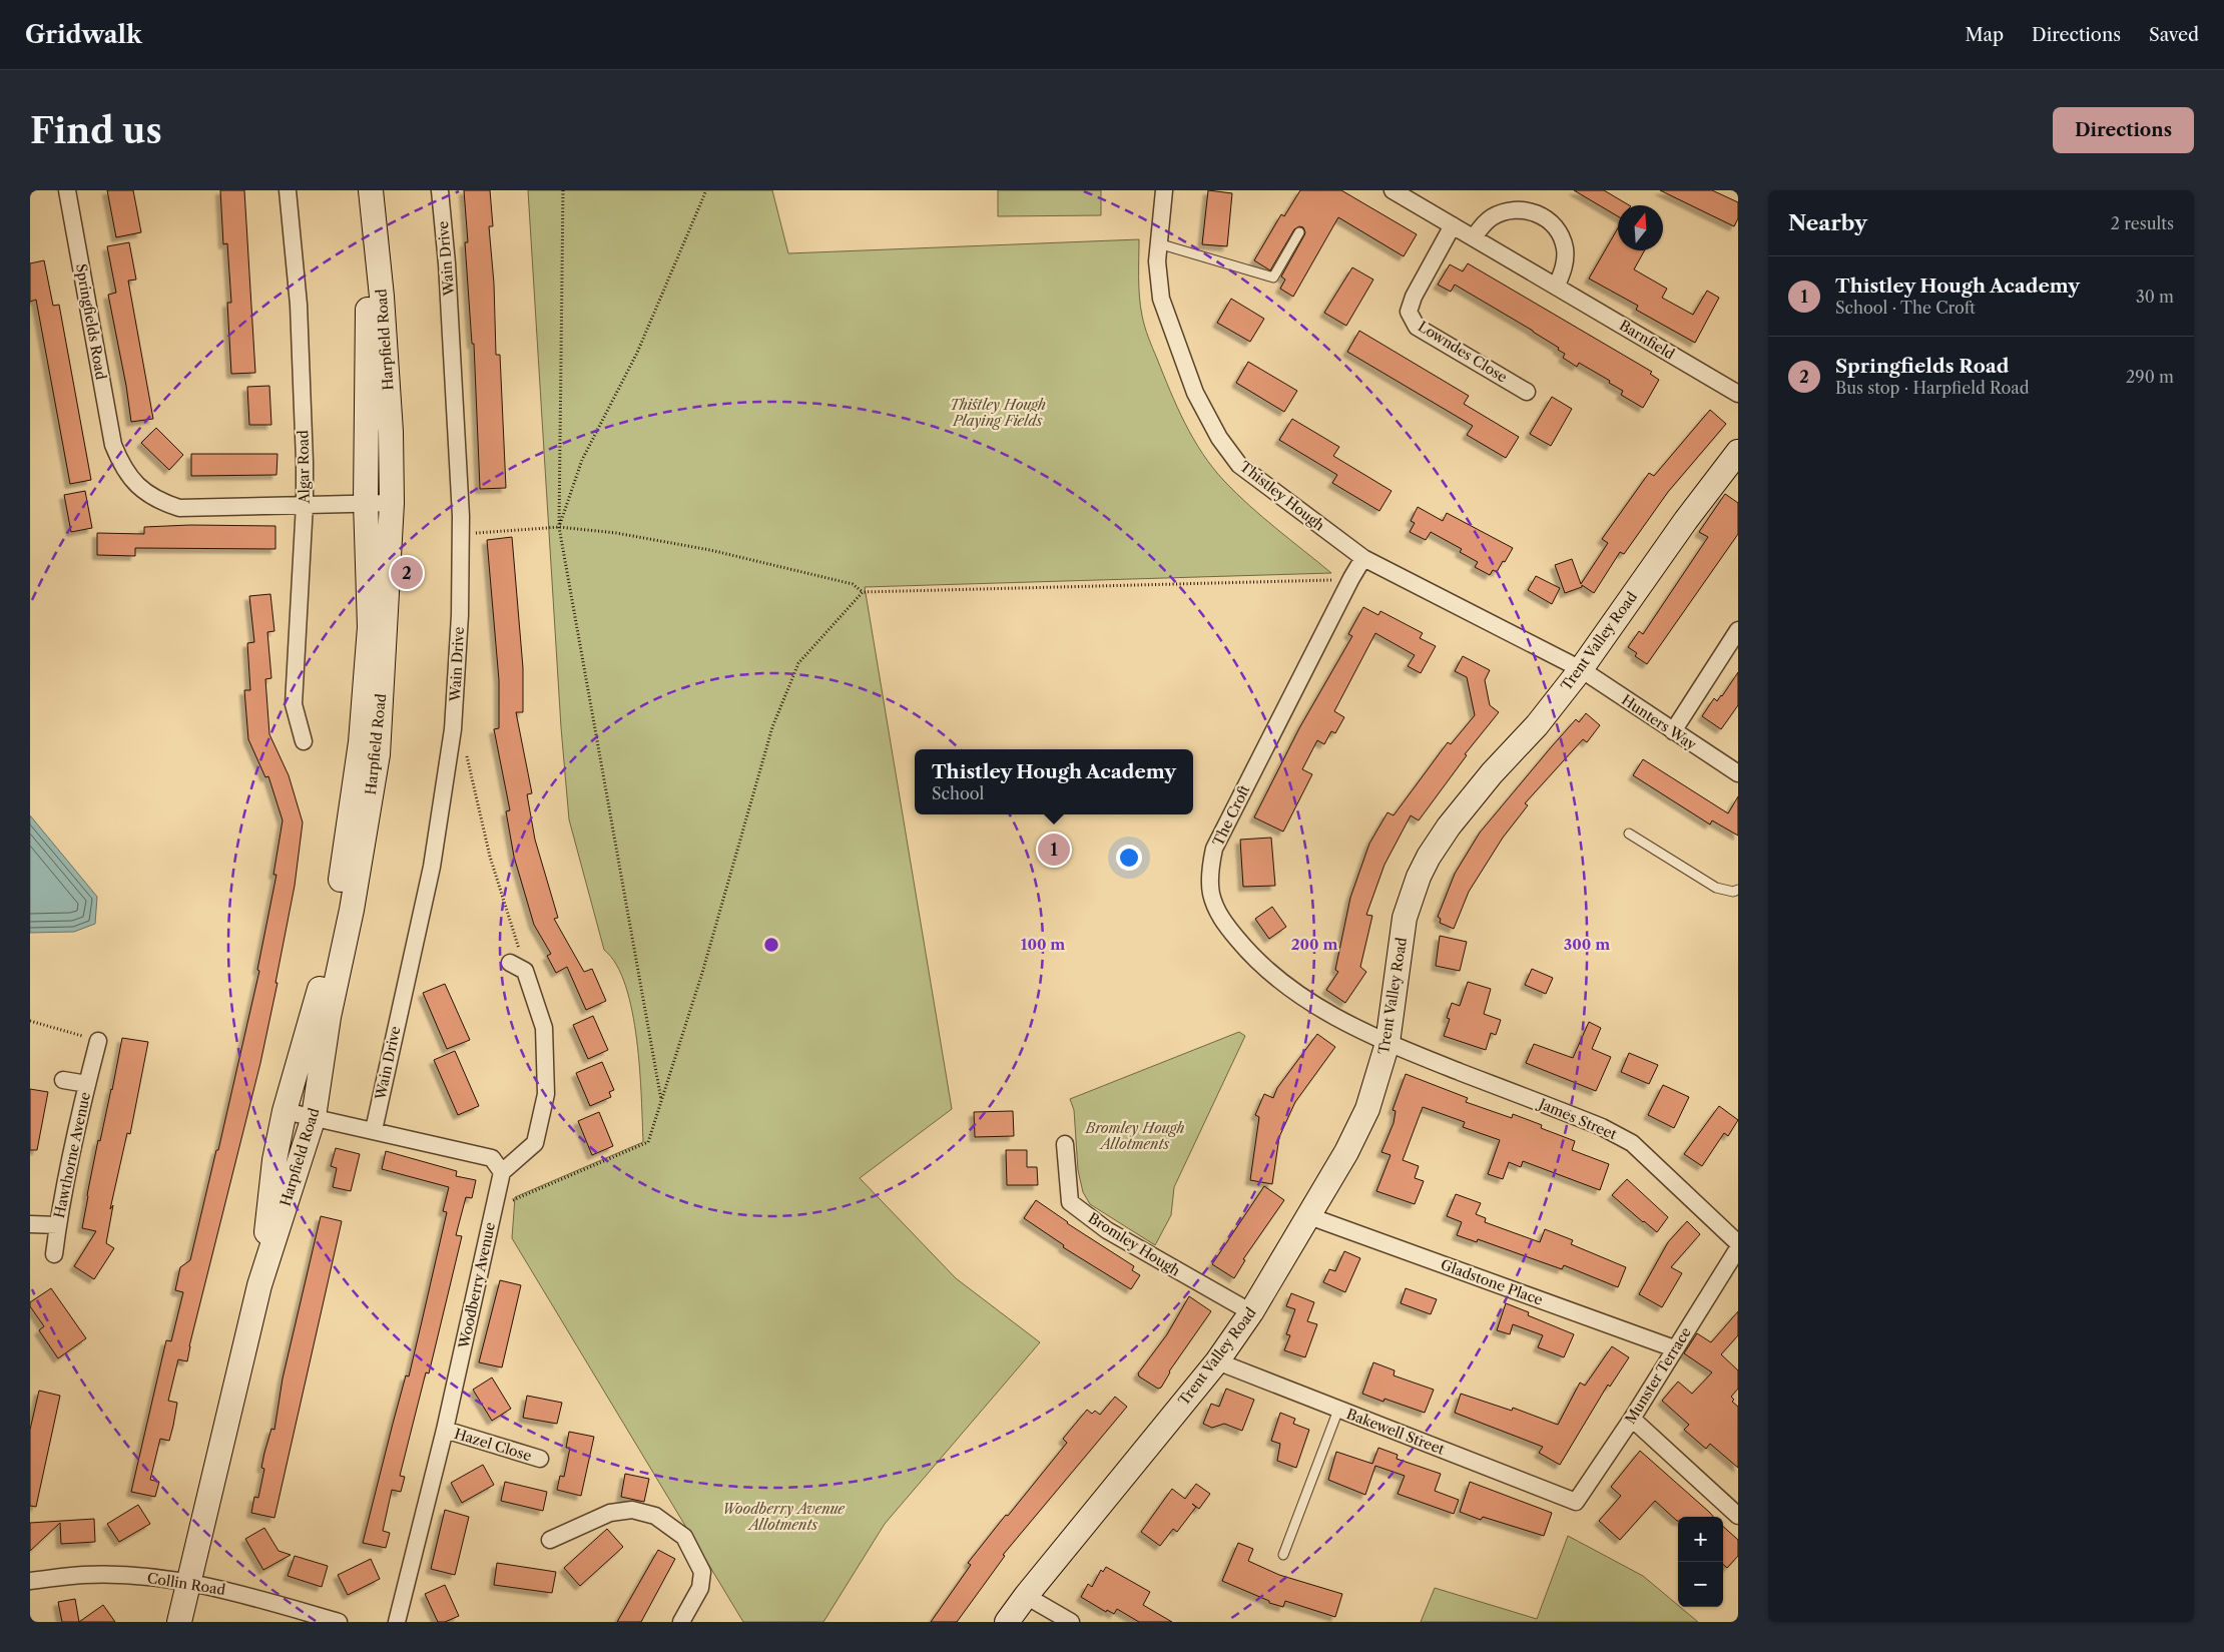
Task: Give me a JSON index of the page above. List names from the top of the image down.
{
  "streets": {
    "street": [
      "Wain Drive",
      "Springfields Road",
      "Harpfield Road",
      "Barnfield",
      "Lowndes Close",
      "Algar Road",
      "Thistley Hough",
      "Trent Valley Road",
      "Hunters Way",
      "The Croft",
      "James Street",
      "Hawthorne Avenue",
      "Bromley Hough",
      "Gladstone Place",
      "Woodberry Avenue",
      "Munster Terrace",
      "Bakewell Street",
      "Hazel Close",
      "Collin Road"
    ]
  },
  "crossings": [
    ["Springfields Road", "Harpfield Road"],
    ["Springfields Road", "Algar Road"],
    ["Harpfield Road", "Collin Road"],
    ["Barnfield", "Lowndes Close"],
    ["Thistley Hough", "Trent Valley Road"],
    ["Thistley Hough", "Hunters Way"],
    ["Thistley Hough", "The Croft"],
    ["Trent Valley Road", "Hunters Way"],
    ["Trent Valley Road", "The Croft"],
    ["Trent Valley Road", "James Street"],
    ["Trent Valley Road", "Bromley Hough"],
    ["Trent Valley Road", "Gladstone Place"],
    ["Trent Valley Road", "Bakewell Street"],
    ["The Croft", "James Street"],
    ["Gladstone Place", "Munster Terrace"],
    ["Woodberry Avenue", "Hazel Close"],
    ["Munster Terrace", "Bakewell Street"]
  ],
  "parks": ["Thistley Hough Playing Fields", "Bromley Hough Allotments", "Woodberry Avenue Allotments"],
  "north": "top",
  "page": {
    "header": "Gridwalk",
    "nav": ["Map", "Directions", "Saved"],
    "buttons": "Directions",
    "title": "Find us",
    "heading": ["Nearby", "2 results"],
    "list": [
      {
        "mark": "1",
        "name": "Thistley Hough Academy",
        "note": "School · The Croft",
        "value": "30 m"
      },
      {
        "mark": "2",
        "name": "Springfields Road",
        "note": "Bus stop · Harpfield Road",
        "value": "290 m"
      }
    ],
    "pins": ["2", "1"],
    "popup": ["Thistley Hough Academy", "School"],
    "map_buttons": ["+", "−"]
  },
  "rings": ["100 m", "200 m", "300 m"]
}
